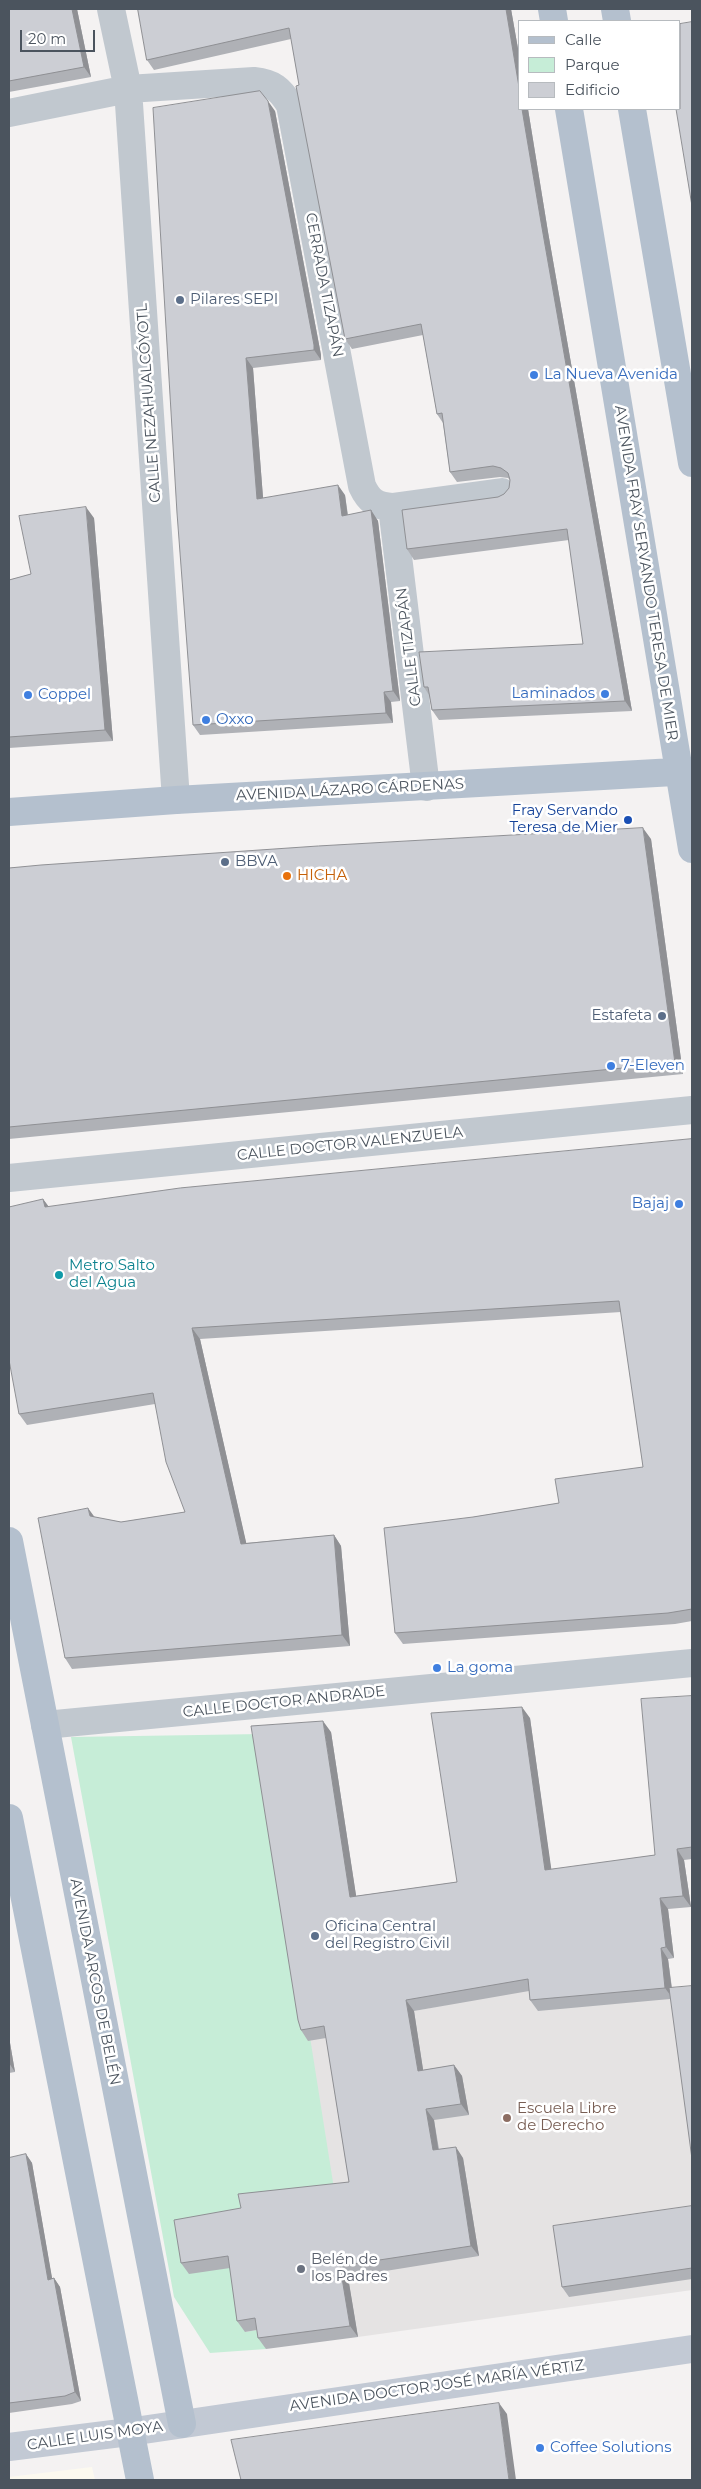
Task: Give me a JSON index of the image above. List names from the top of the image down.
{
  "streets": {
    "main road": [
      "AVENIDA FRAY SERVANDO TERESA DE MIER",
      "AVENIDA LÁZARO CÁRDENAS",
      "AVENIDA ARCOS DE BELÉN",
      "AVENIDA DOCTOR JOSÉ MARÍA VÉRTIZ",
      "CALLE LUIS MOYA"
    ],
    "street": [
      "CERRADA TIZAPÁN",
      "CALLE NEZAHUALCÓYOTL",
      "CALLE TIZAPÁN",
      "CALLE DOCTOR VALENZUELA",
      "CALLE DOCTOR ANDRADE"
    ]
  },
  "crossings": [
    ["CERRADA TIZAPÁN", "CALLE NEZAHUALCÓYOTL"],
    ["CERRADA TIZAPÁN", "CALLE TIZAPÁN"],
    ["CALLE NEZAHUALCÓYOTL", "AVENIDA LÁZARO CÁRDENAS"],
    ["AVENIDA FRAY SERVANDO TERESA DE MIER", "AVENIDA LÁZARO CÁRDENAS"],
    ["CALLE TIZAPÁN", "AVENIDA LÁZARO CÁRDENAS"],
    ["CALLE DOCTOR ANDRADE", "AVENIDA ARCOS DE BELÉN"],
    ["AVENIDA ARCOS DE BELÉN", "AVENIDA DOCTOR JOSÉ MARÍA VÉRTIZ"],
    ["AVENIDA ARCOS DE BELÉN", "CALLE LUIS MOYA"],
    ["AVENIDA DOCTOR JOSÉ MARÍA VÉRTIZ", "CALLE LUIS MOYA"]
  ],
  "places": [
    "Pilares SEPI",
    "La Nueva Avenida",
    "Laminados",
    "Coppel",
    "Oxxo",
    "Fray Servando Teresa de Mier",
    "BBVA",
    "HICHA",
    "Estafeta",
    "7-Eleven",
    "Bajaj",
    "Metro Salto del Agua",
    "La goma",
    "Oficina Central del Registro Civil",
    "Escuela Libre de Derecho",
    "Belén de los Padres",
    "Coffee Solutions"
  ],
  "legend": ["Calle", "Parque", "Edificio"],
  "scale_bar": "20 m"
}
